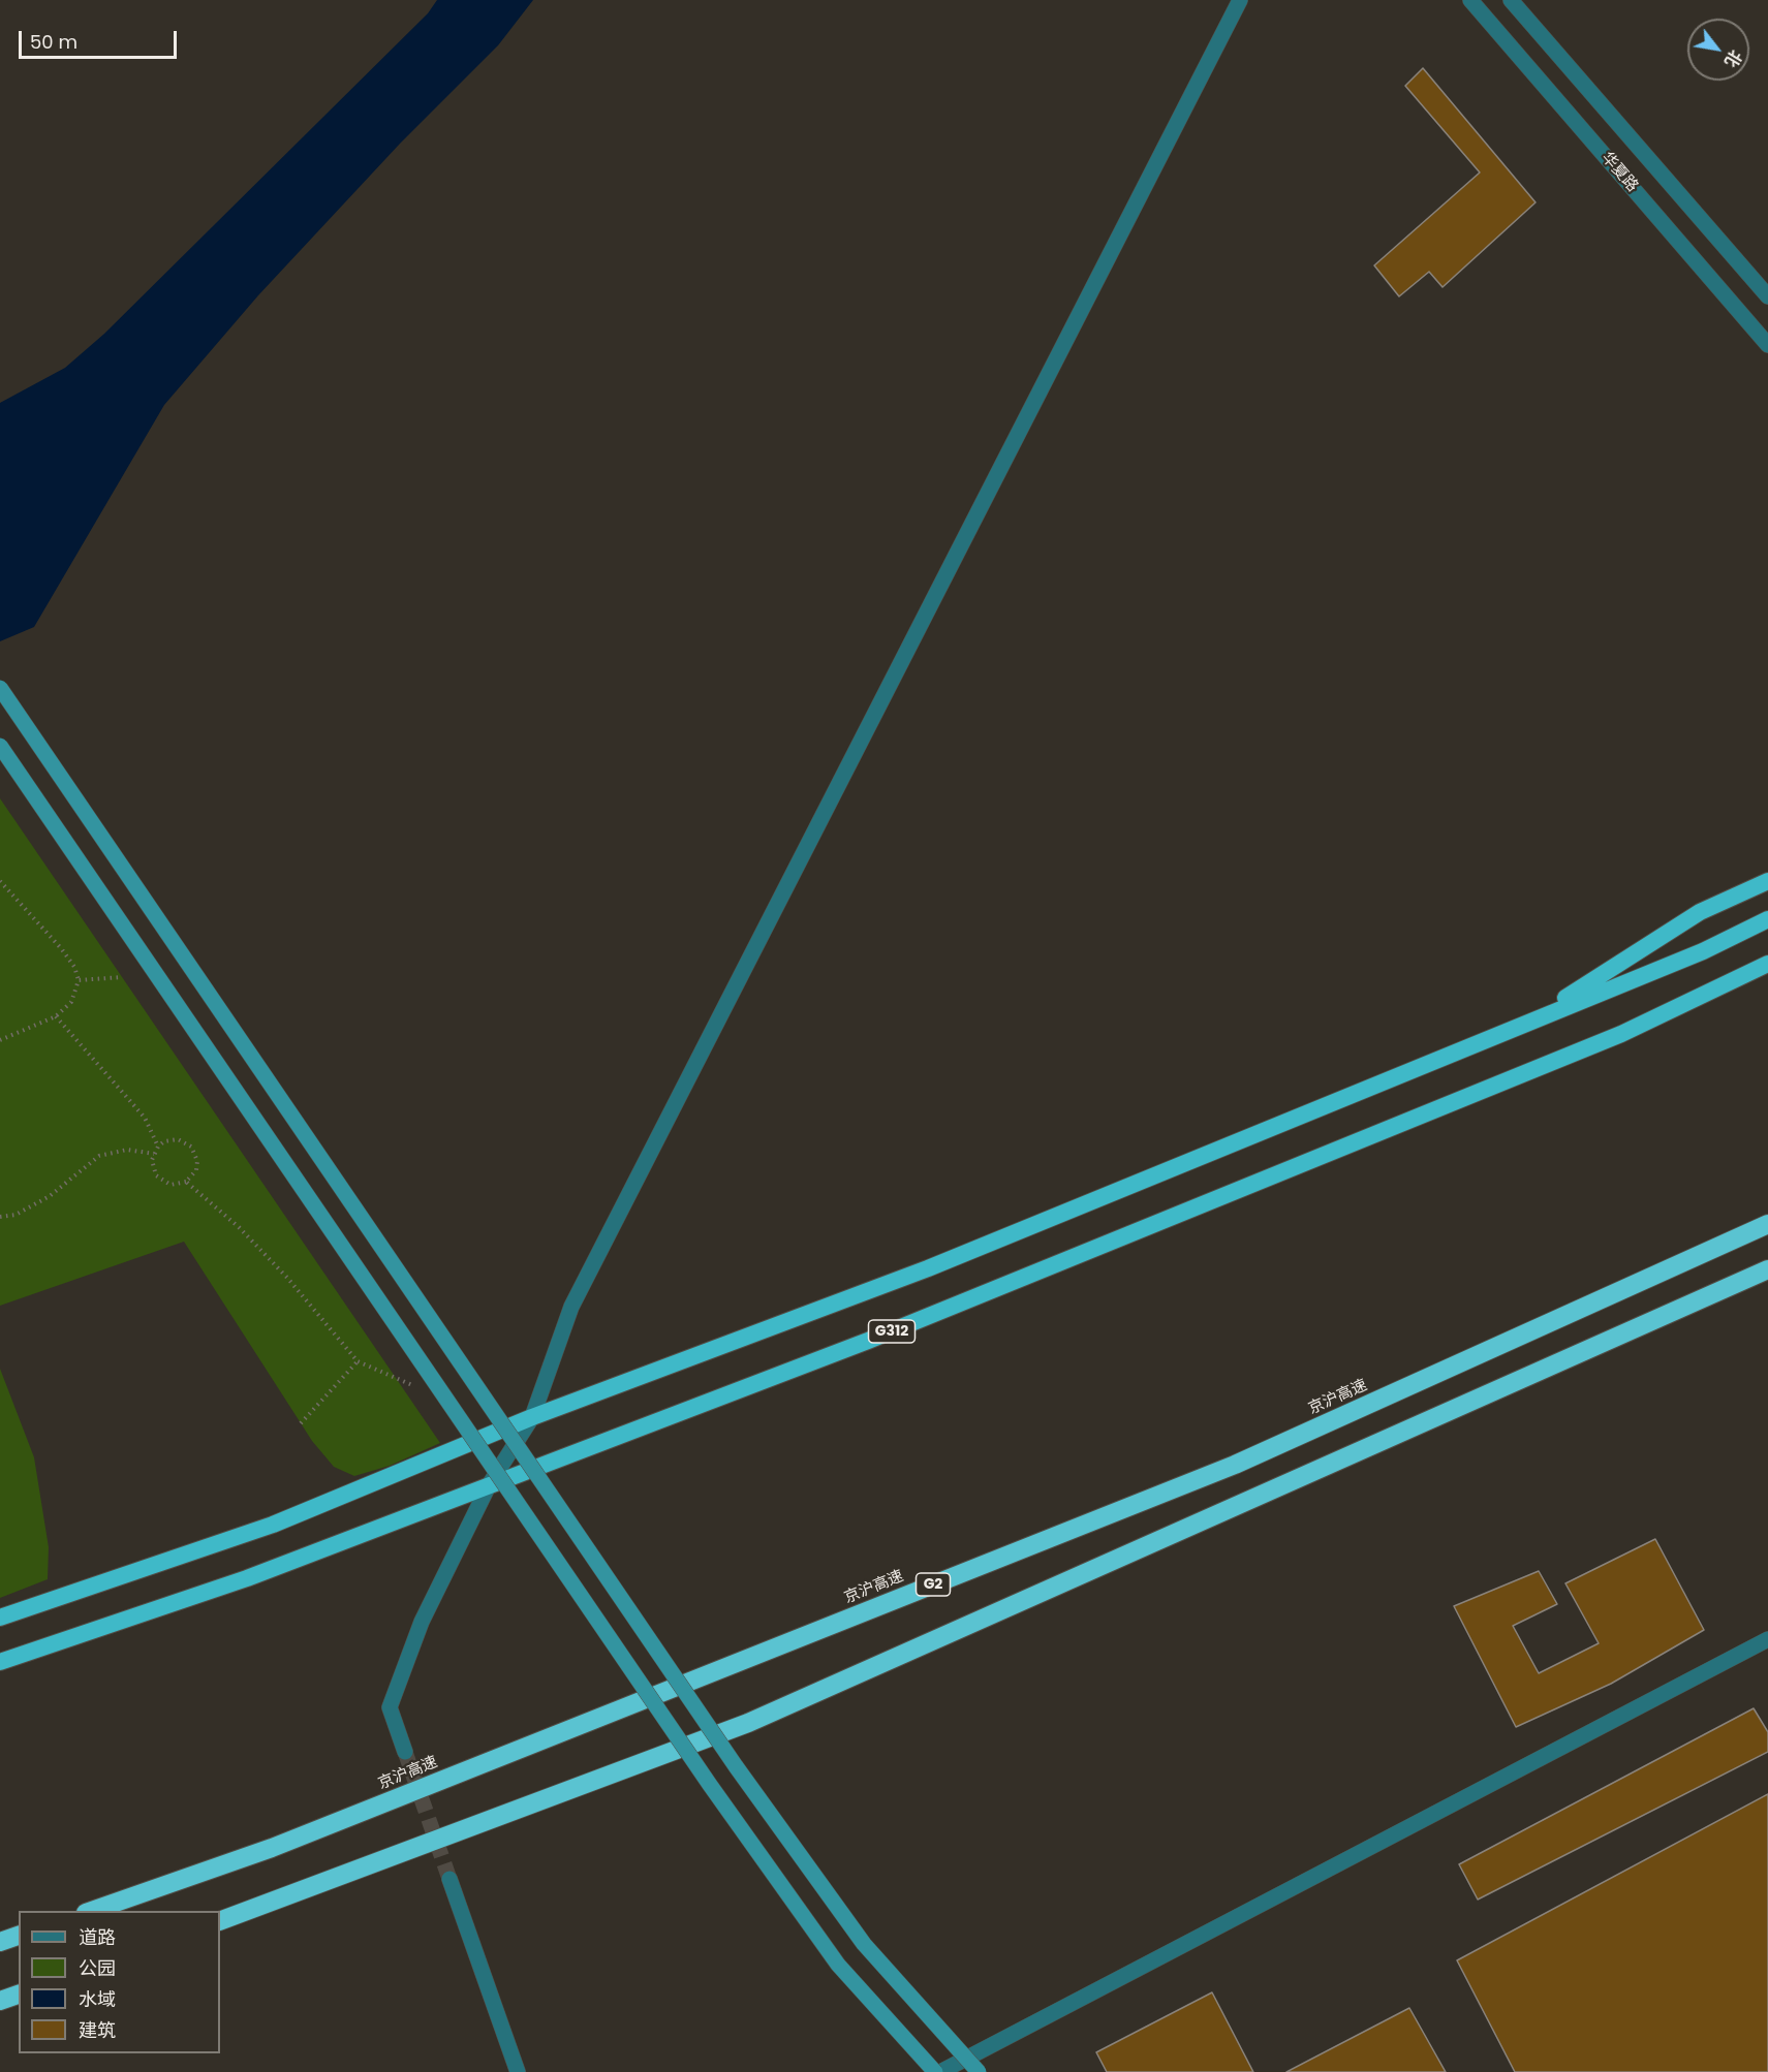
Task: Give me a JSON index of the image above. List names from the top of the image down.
{
  "streets": {
    "highway": ["G312", "京沪高速", "G2"],
    "street": ["华夏路"]
  },
  "legend": [
    "道路",
    "公园",
    "水域",
    "建筑"
  ],
  "scale_bar": "50 m",
  "north": "bottom right"
}
